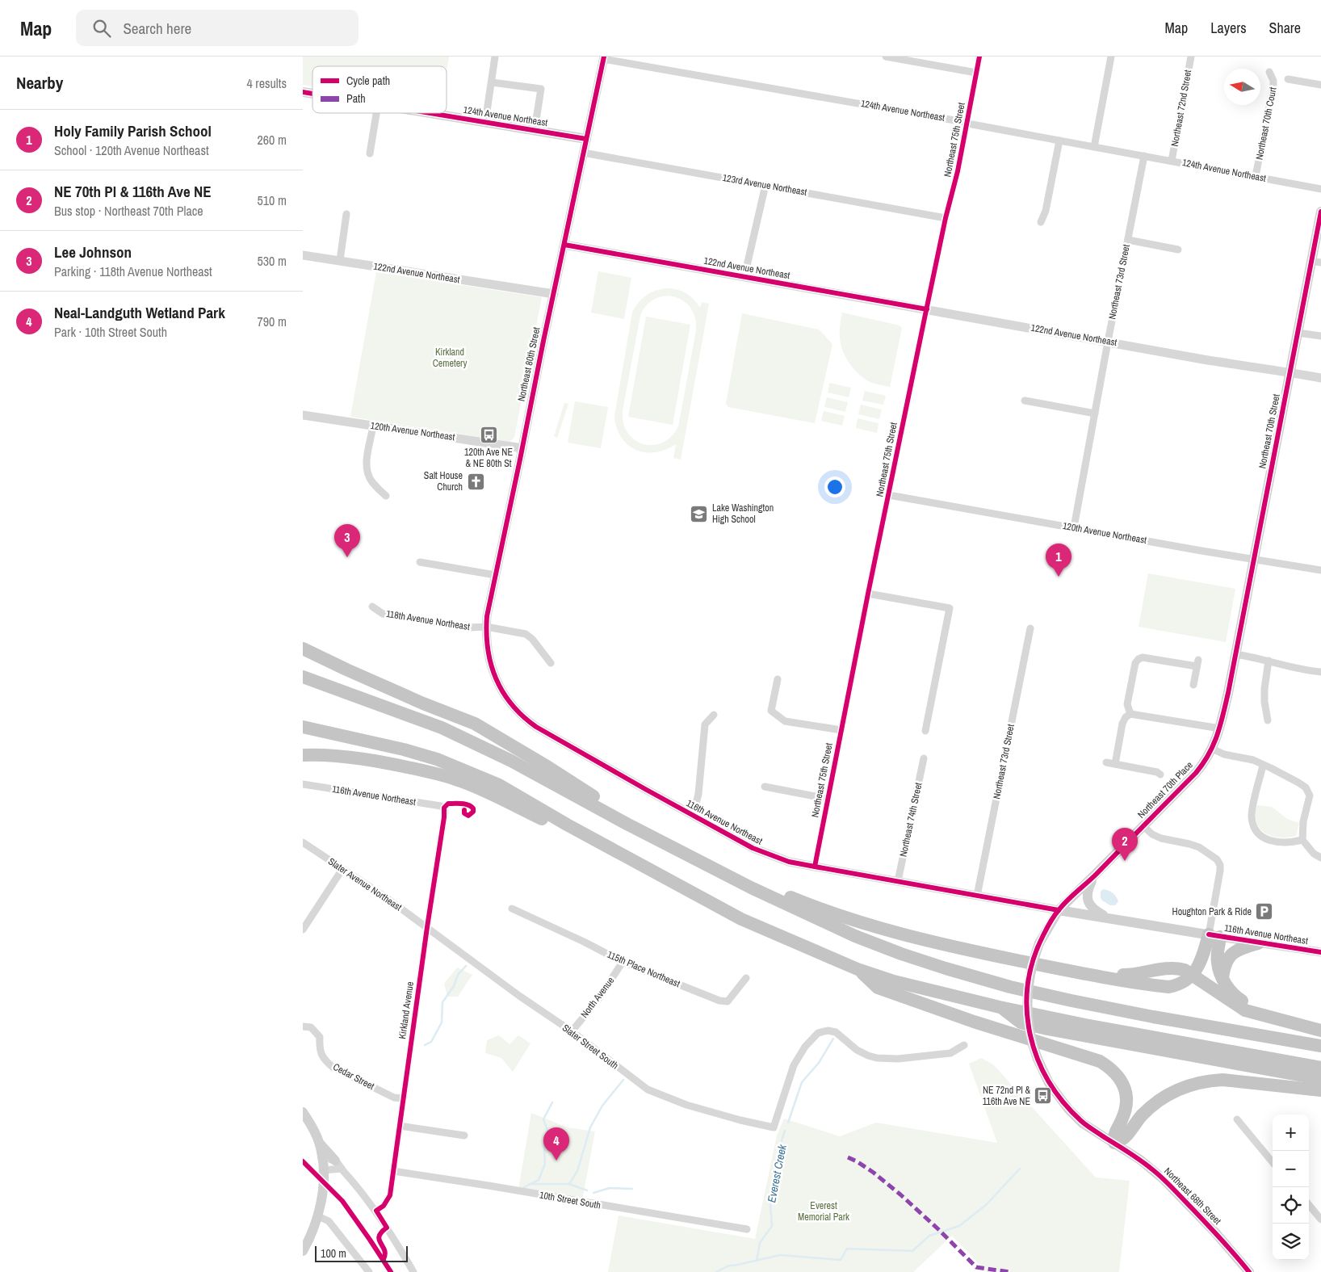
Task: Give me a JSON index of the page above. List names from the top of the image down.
{
  "streets": {
    "main road": [
      "124th Avenue Northeast",
      "Northeast 70th Street",
      "Northeast 70th Place",
      "116th Avenue Northeast",
      "Northeast 68th Street"
    ],
    "street": [
      "Northeast 72nd Street",
      "Northeast 70th Court",
      "Northeast 75th Street",
      "123rd Avenue Northeast",
      "122nd Avenue Northeast",
      "Northeast 73rd Street",
      "Northeast 80th Street",
      "120th Avenue Northeast",
      "118th Avenue Northeast",
      "Northeast 74th Street",
      "Slater Avenue Northeast",
      "115th Place Northeast",
      "North Avenue",
      "Kirkland Avenue",
      "Slater Street South",
      "Cedar Street",
      "10th Street South"
    ]
  },
  "crossings": [
    ["Northeast 72nd Street", "124th Avenue Northeast"],
    ["124th Avenue Northeast", "Northeast 70th Court"],
    ["124th Avenue Northeast", "Northeast 75th Street"],
    ["124th Avenue Northeast", "Northeast 73rd Street"],
    ["124th Avenue Northeast", "Northeast 80th Street"],
    ["Northeast 75th Street", "123rd Avenue Northeast"],
    ["Northeast 75th Street", "122nd Avenue Northeast"],
    ["Northeast 75th Street", "120th Avenue Northeast"],
    ["Northeast 75th Street", "116th Avenue Northeast"],
    ["123rd Avenue Northeast", "Northeast 80th Street"],
    ["122nd Avenue Northeast", "Northeast 73rd Street"],
    ["122nd Avenue Northeast", "Northeast 80th Street"],
    ["122nd Avenue Northeast", "Northeast 70th Street"],
    ["Northeast 73rd Street", "120th Avenue Northeast"],
    ["Northeast 73rd Street", "116th Avenue Northeast"],
    ["Northeast 80th Street", "120th Avenue Northeast"],
    ["Northeast 80th Street", "118th Avenue Northeast"],
    ["Northeast 80th Street", "116th Avenue Northeast"],
    ["120th Avenue Northeast", "Northeast 70th Street"],
    ["Northeast 70th Street", "Northeast 70th Place"],
    ["Northeast 70th Place", "116th Avenue Northeast"],
    ["Northeast 70th Place", "Northeast 68th Street"],
    ["116th Avenue Northeast", "Northeast 74th Street"],
    ["116th Avenue Northeast", "Kirkland Avenue"],
    ["Slater Avenue Northeast", "Kirkland Avenue"],
    ["Slater Avenue Northeast", "Slater Street South"],
    ["115th Place Northeast", "North Avenue"],
    ["North Avenue", "Slater Street South"],
    ["Kirkland Avenue", "Slater Street South"],
    ["Kirkland Avenue", "Cedar Street"],
    ["Kirkland Avenue", "10th Street South"]
  ],
  "water": ["Everest Creek"],
  "parks": ["Kirkland Cemetery", "Everest Memorial Park"],
  "places": {
    "bus stop": ["120th Ave NE & NE 80th St", "NE 72nd Pl & 116th Ave NE"],
    "church": ["Salt House Church"],
    "school or university": ["Lake Washington High School"],
    "parking": ["Houghton Park & Ride"]
  },
  "legend": ["Cycle path", "Path"],
  "scale_bar": "100 m",
  "north": "left",
  "page": {
    "header": "Map",
    "search": "Search here",
    "nav": ["Map", "Layers", "Share"],
    "heading": ["Nearby", "4 results"],
    "list": [
      {
        "mark": "1",
        "name": "Holy Family Parish School",
        "note": "School · 120th Avenue Northeast",
        "value": "260 m"
      },
      {
        "mark": "2",
        "name": "NE 70th Pl & 116th Ave NE",
        "note": "Bus stop · Northeast 70th Place",
        "value": "510 m"
      },
      {
        "mark": "3",
        "name": "Lee Johnson",
        "note": "Parking · 118th Avenue Northeast",
        "value": "530 m"
      },
      {
        "mark": "4",
        "name": "Neal-Landguth Wetland Park",
        "note": "Park · 10th Street South",
        "value": "790 m"
      }
    ],
    "pins": [
      "3",
      "1",
      "2",
      "4"
    ],
    "map_buttons": ["+", "−"],
    "scale": "100 m"
  }
}
